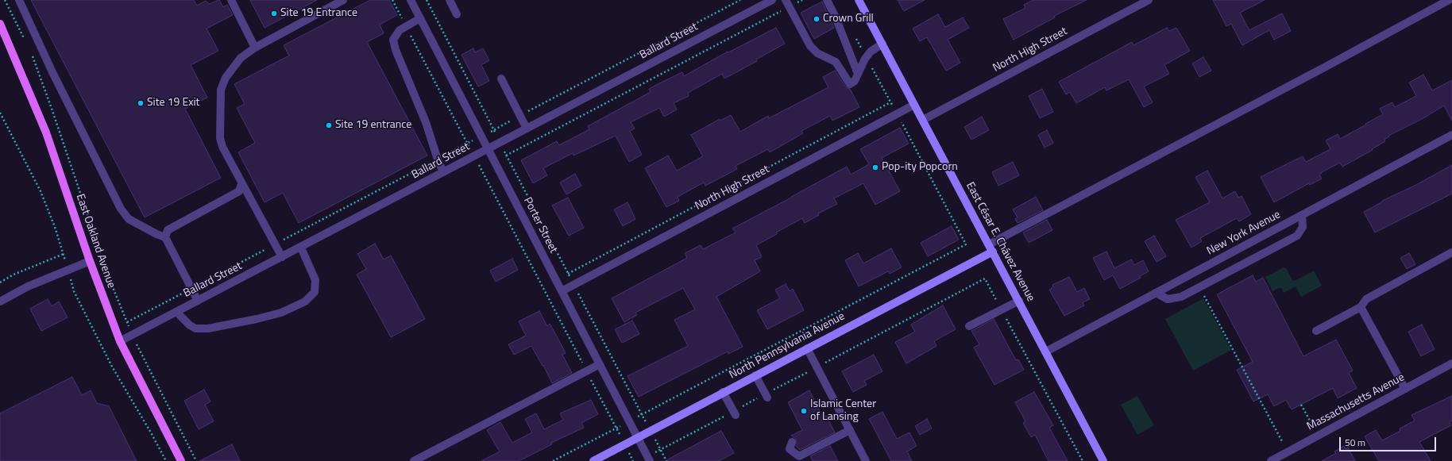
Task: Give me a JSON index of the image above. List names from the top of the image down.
{
  "streets": {
    "main road": ["East Oakland Avenue"],
    "street": [
      "Ballard Street",
      "North High Street",
      "Porter Street",
      "New York Avenue",
      "East César E. Chávez Avenue",
      "North Pennsylvania Avenue",
      "Massachusetts Avenue"
    ]
  },
  "crossings": [
    ["Ballard Street", "Porter Street"],
    ["Ballard Street", "East Oakland Avenue"],
    ["North High Street", "Porter Street"],
    ["North High Street", "East César E. Chávez Avenue"],
    ["Porter Street", "North Pennsylvania Avenue"],
    ["New York Avenue", "East César E. Chávez Avenue"],
    ["East César E. Chávez Avenue", "North Pennsylvania Avenue"]
  ],
  "places": [
    "Site 19 Entrance",
    "Crown Grill",
    "Site 19 Exit",
    "Site 19 entrance",
    "Pop-ity Popcorn",
    "Islamic Center of Lansing"
  ],
  "scale_bar": "50 m"
}
